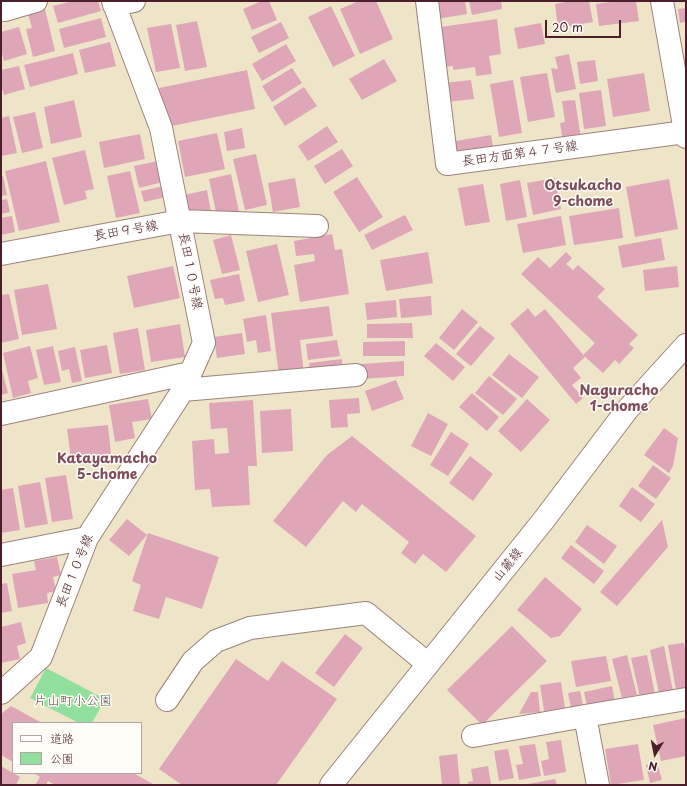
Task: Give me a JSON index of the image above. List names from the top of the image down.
{
  "streets": {
    "street": [
      "長田方面第４７号線",
      "長田９号線",
      "長田１０号線",
      "山麓線"
    ]
  },
  "crossings": [
    ["長田９号線", "長田１０号線"]
  ],
  "districts": ["Otsukacho 9-chome", "Naguracho 1-chome", "Katayamacho 5-chome"],
  "parks": ["片山町小公園"],
  "legend": ["道路", "公園"],
  "scale_bar": "20 m",
  "north": "bottom"
}
